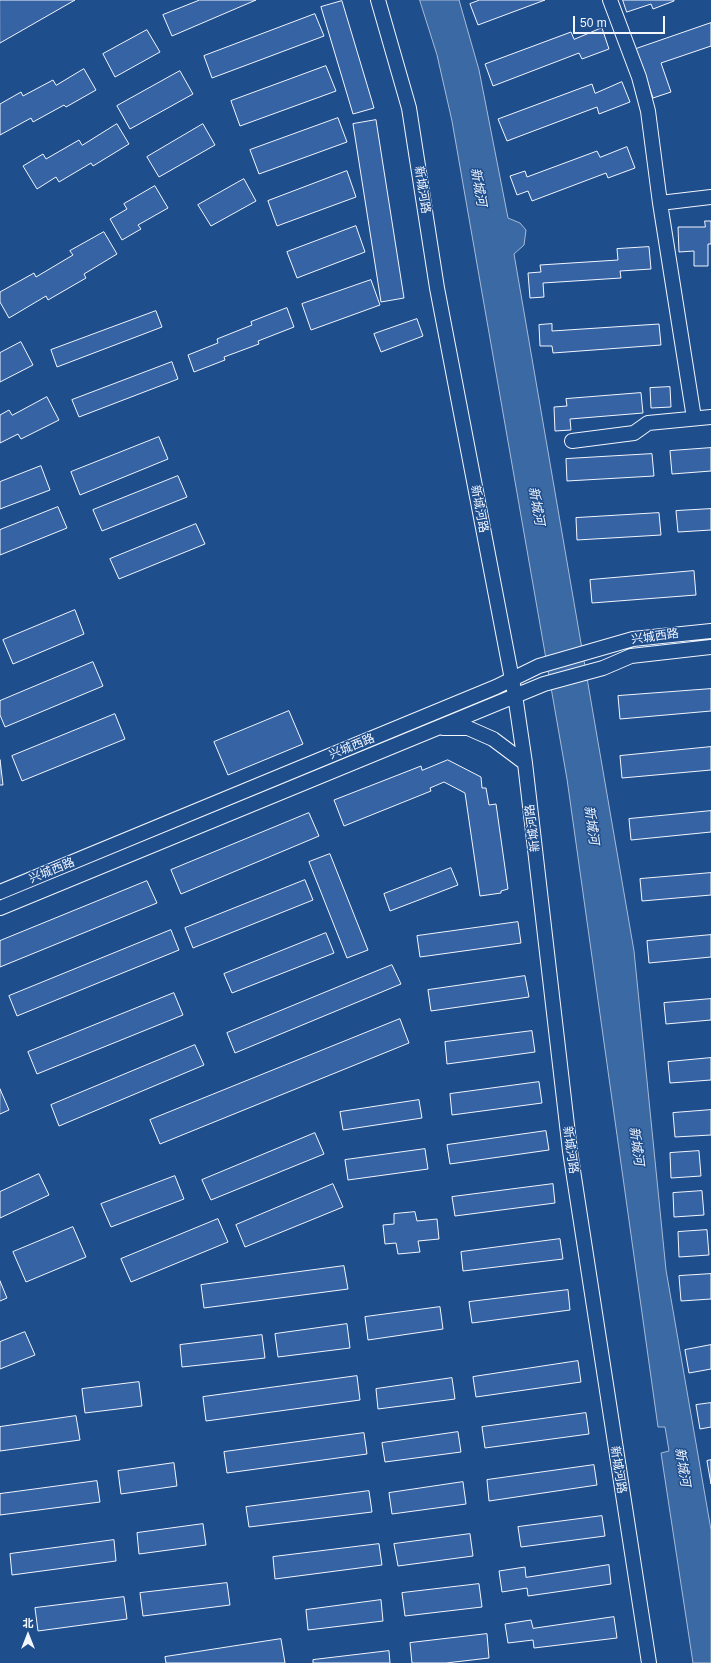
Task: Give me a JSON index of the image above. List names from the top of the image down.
{
  "streets": {
    "street": ["新城河路", "兴城西路"]
  },
  "crossings": [
    ["新城河路", "兴城西路"]
  ],
  "water": ["新城河"],
  "scale_bar": "50 m",
  "north": "top"
}
